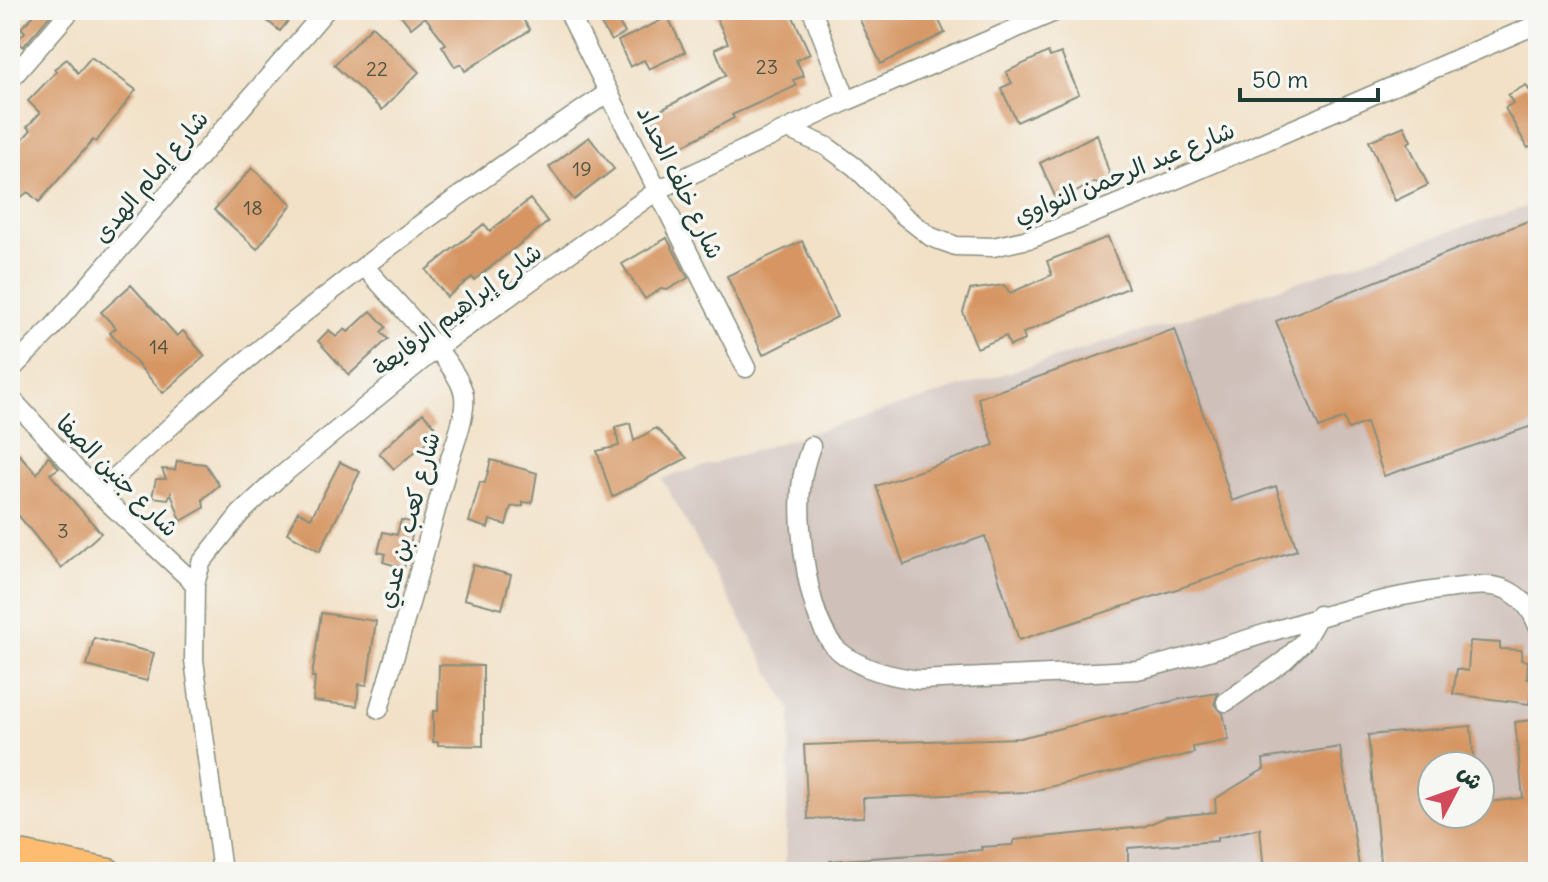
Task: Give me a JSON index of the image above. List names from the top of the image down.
{
  "streets": {
    "street": [
      "شارع عبد الرحمن النواوي",
      "شارع إمام الهدى",
      "شارع خلف الحداد",
      "شارع إبراهيم الرفايعة",
      "شارع جنين الصفا",
      "شارع كعب بن عدي"
    ]
  },
  "crossings": [
    ["شارع عبد الرحمن النواوي", "شارع إبراهيم الرفايعة"],
    ["شارع خلف الحداد", "شارع إبراهيم الرفايعة"],
    ["شارع إبراهيم الرفايعة", "شارع جنين الصفا"],
    ["شارع إبراهيم الرفايعة", "شارع كعب بن عدي"]
  ],
  "house_numbers": [
    "23",
    "22",
    "19",
    "18",
    "14",
    "3"
  ],
  "scale_bar": "50 m",
  "north": "top right"
}
